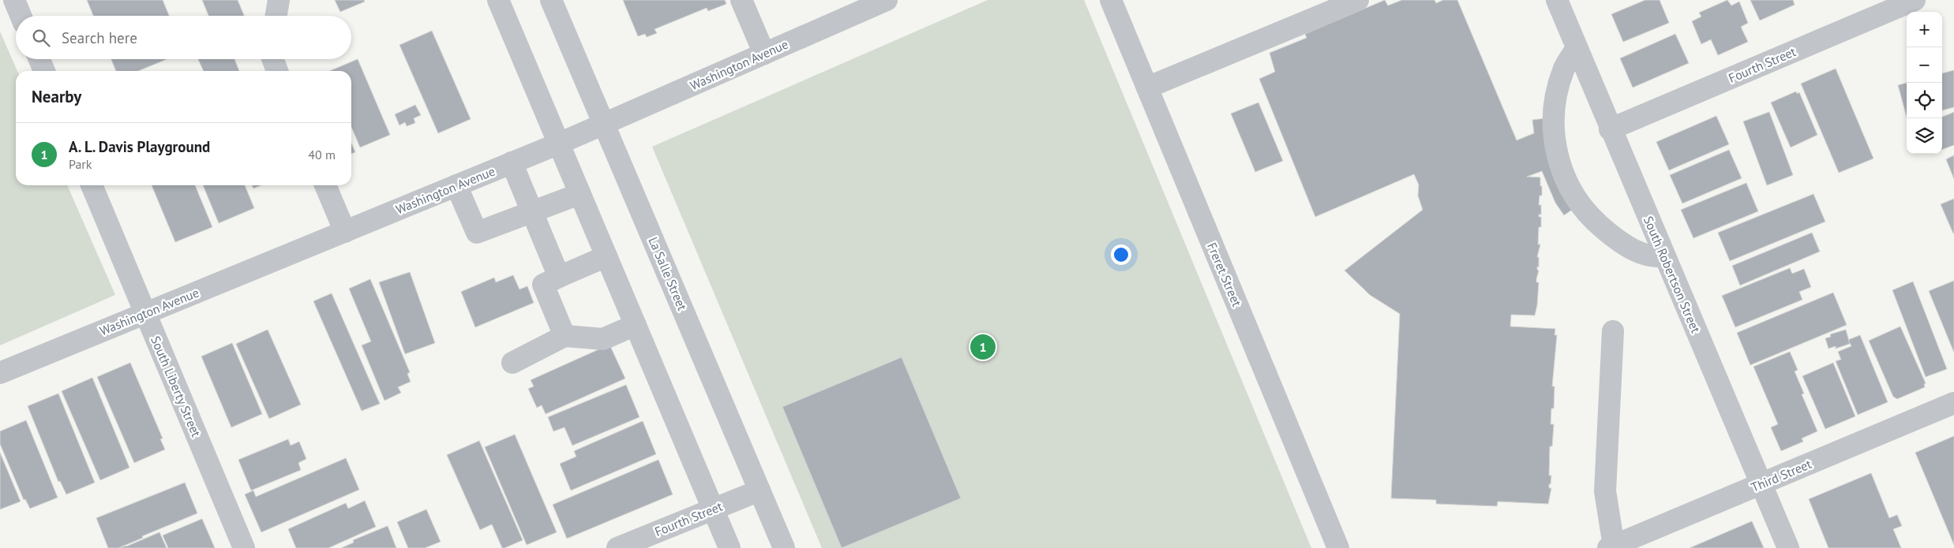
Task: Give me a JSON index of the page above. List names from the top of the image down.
{
  "streets": {
    "street": [
      "Washington Avenue",
      "Fourth Street",
      "La Salle Street",
      "Freret Street",
      "South Robertson Street",
      "South Liberty Street",
      "Third Street"
    ]
  },
  "crossings": [
    ["Washington Avenue", "La Salle Street"],
    ["Washington Avenue", "South Liberty Street"],
    ["Fourth Street", "La Salle Street"],
    ["Fourth Street", "South Robertson Street"],
    ["South Robertson Street", "Third Street"]
  ],
  "page": {
    "map_buttons": ["+", "−"],
    "search": "Search here",
    "heading": "Nearby",
    "list": [
      {
        "mark": "1",
        "name": "A. L. Davis Playground",
        "note": "Park",
        "value": "40 m"
      }
    ],
    "pins": "1"
  }
}
